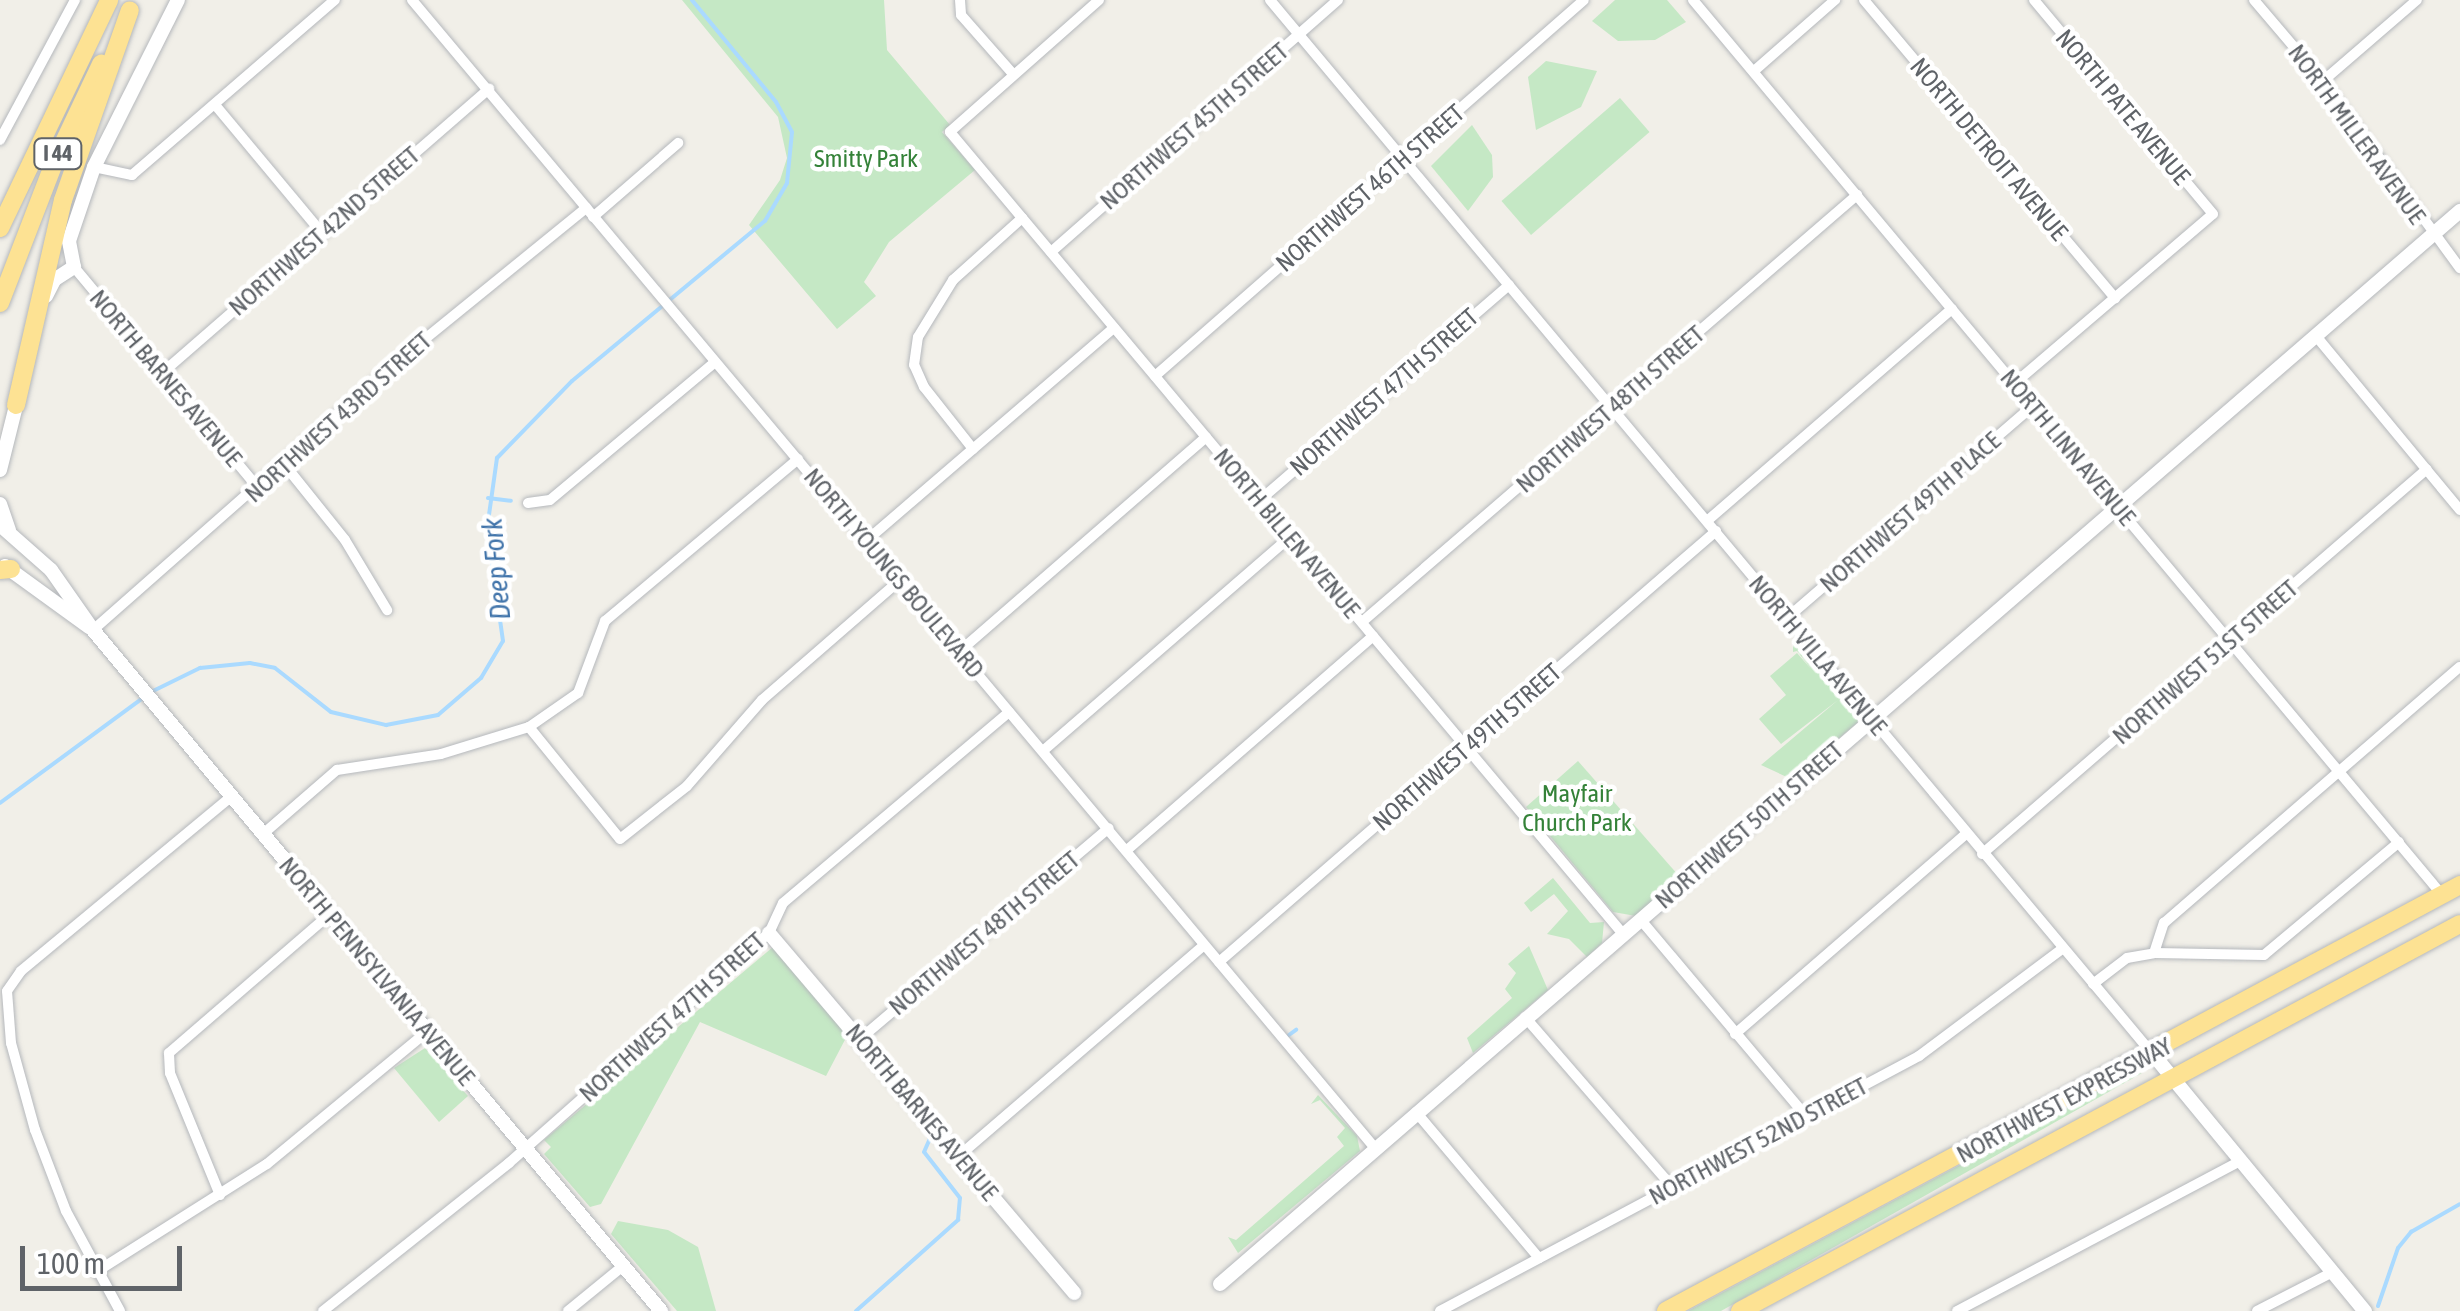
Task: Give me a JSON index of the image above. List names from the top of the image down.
{
  "streets": {
    "highway": ["I 44", "NORTHWEST EXPRESSWAY"],
    "street": [
      "NORTH PATE AVENUE",
      "NORTHWEST 45TH STREET",
      "NORTH MILLER AVENUE",
      "NORTH DETROIT AVENUE",
      "NORTHWEST 46TH STREET",
      "NORTHWEST 42ND STREET",
      "NORTH BARNES AVENUE",
      "NORTHWEST 47TH STREET",
      "NORTHWEST 48TH STREET",
      "NORTHWEST 43RD STREET",
      "NORTH LINN AVENUE",
      "NORTHWEST 49TH PLACE",
      "NORTH BILLEN AVENUE",
      "NORTH YOUNGS BOULEVARD",
      "NORTH VILLA AVENUE",
      "NORTHWEST 51ST STREET",
      "NORTHWEST 49TH STREET",
      "NORTHWEST 50TH STREET",
      "NORTH PENNSYLVANIA AVENUE",
      "NORTHWEST 52ND STREET"
    ]
  },
  "crossings": [
    ["NORTH PATE AVENUE", "NORTH DETROIT AVENUE"],
    ["NORTHWEST 45TH STREET", "NORTH BILLEN AVENUE"],
    ["NORTHWEST 45TH STREET", "NORTH VILLA AVENUE"],
    ["NORTH MILLER AVENUE", "NORTHWEST 50TH STREET"],
    ["NORTHWEST 46TH STREET", "NORTH BILLEN AVENUE"],
    ["NORTHWEST 46TH STREET", "NORTH VILLA AVENUE"],
    ["NORTHWEST 42ND STREET", "NORTH BARNES AVENUE"],
    ["NORTHWEST 42ND STREET", "NORTH YOUNGS BOULEVARD"],
    ["NORTH BARNES AVENUE", "NORTHWEST 47TH STREET"],
    ["NORTH BARNES AVENUE", "NORTHWEST 48TH STREET"],
    ["NORTH BARNES AVENUE", "NORTHWEST 43RD STREET"],
    ["NORTHWEST 47TH STREET", "NORTH BILLEN AVENUE"],
    ["NORTHWEST 47TH STREET", "NORTH YOUNGS BOULEVARD"],
    ["NORTHWEST 47TH STREET", "NORTH VILLA AVENUE"],
    ["NORTHWEST 47TH STREET", "NORTH PENNSYLVANIA AVENUE"],
    ["NORTHWEST 48TH STREET", "NORTH LINN AVENUE"],
    ["NORTHWEST 48TH STREET", "NORTH BILLEN AVENUE"],
    ["NORTHWEST 48TH STREET", "NORTH YOUNGS BOULEVARD"],
    ["NORTHWEST 48TH STREET", "NORTH VILLA AVENUE"],
    ["NORTHWEST 43RD STREET", "NORTH YOUNGS BOULEVARD"],
    ["NORTHWEST 43RD STREET", "NORTH PENNSYLVANIA AVENUE"],
    ["NORTH LINN AVENUE", "NORTHWEST 49TH PLACE"],
    ["NORTH LINN AVENUE", "NORTHWEST 51ST STREET"],
    ["NORTH LINN AVENUE", "NORTHWEST 50TH STREET"],
    ["NORTH LINN AVENUE", "NORTHWEST EXPRESSWAY"],
    ["NORTHWEST 49TH PLACE", "NORTH VILLA AVENUE"],
    ["NORTH BILLEN AVENUE", "NORTHWEST 49TH STREET"],
    ["NORTH BILLEN AVENUE", "NORTHWEST 50TH STREET"],
    ["NORTH YOUNGS BOULEVARD", "NORTHWEST 49TH STREET"],
    ["NORTH YOUNGS BOULEVARD", "NORTHWEST 50TH STREET"],
    ["NORTH VILLA AVENUE", "NORTHWEST 51ST STREET"],
    ["NORTH VILLA AVENUE", "NORTHWEST 49TH STREET"],
    ["NORTH VILLA AVENUE", "NORTHWEST 50TH STREET"],
    ["NORTH VILLA AVENUE", "NORTHWEST EXPRESSWAY"],
    ["NORTH VILLA AVENUE", "NORTHWEST 52ND STREET"]
  ],
  "water": ["Deep Fork"],
  "parks": ["Smitty Park", "Mayfair Church Park"],
  "scale_bar": "100 m"
}
